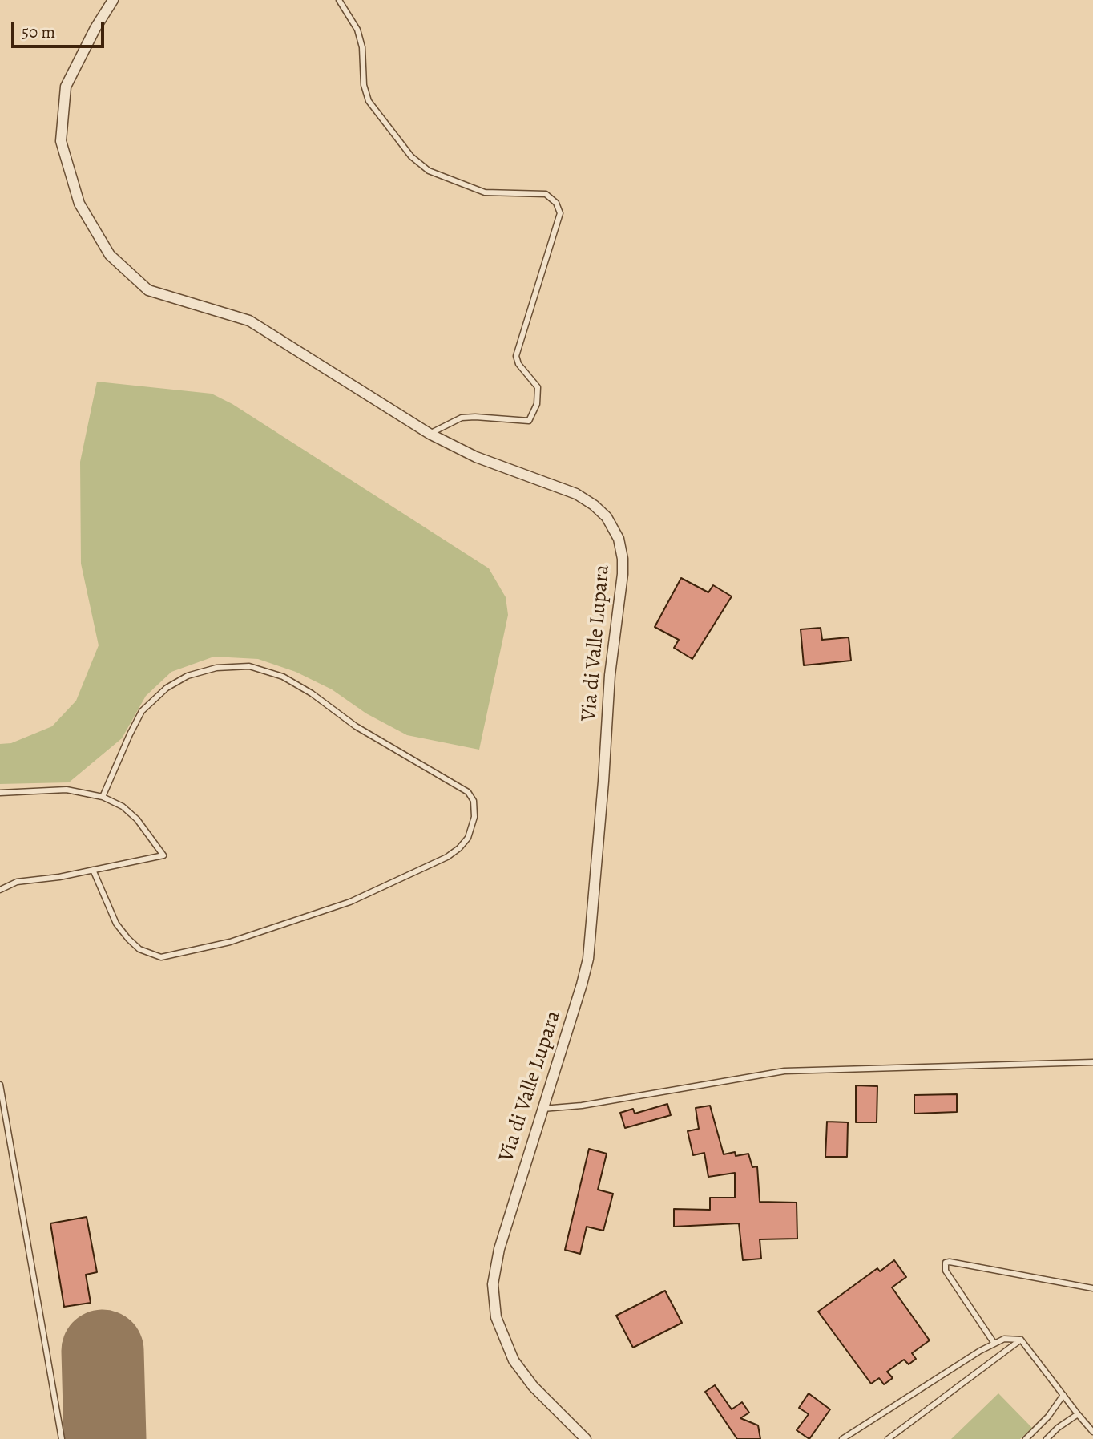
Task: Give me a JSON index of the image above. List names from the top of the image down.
{
  "streets": {
    "street": ["Via di Valle Lupara"]
  },
  "scale_bar": "50 m"
}
